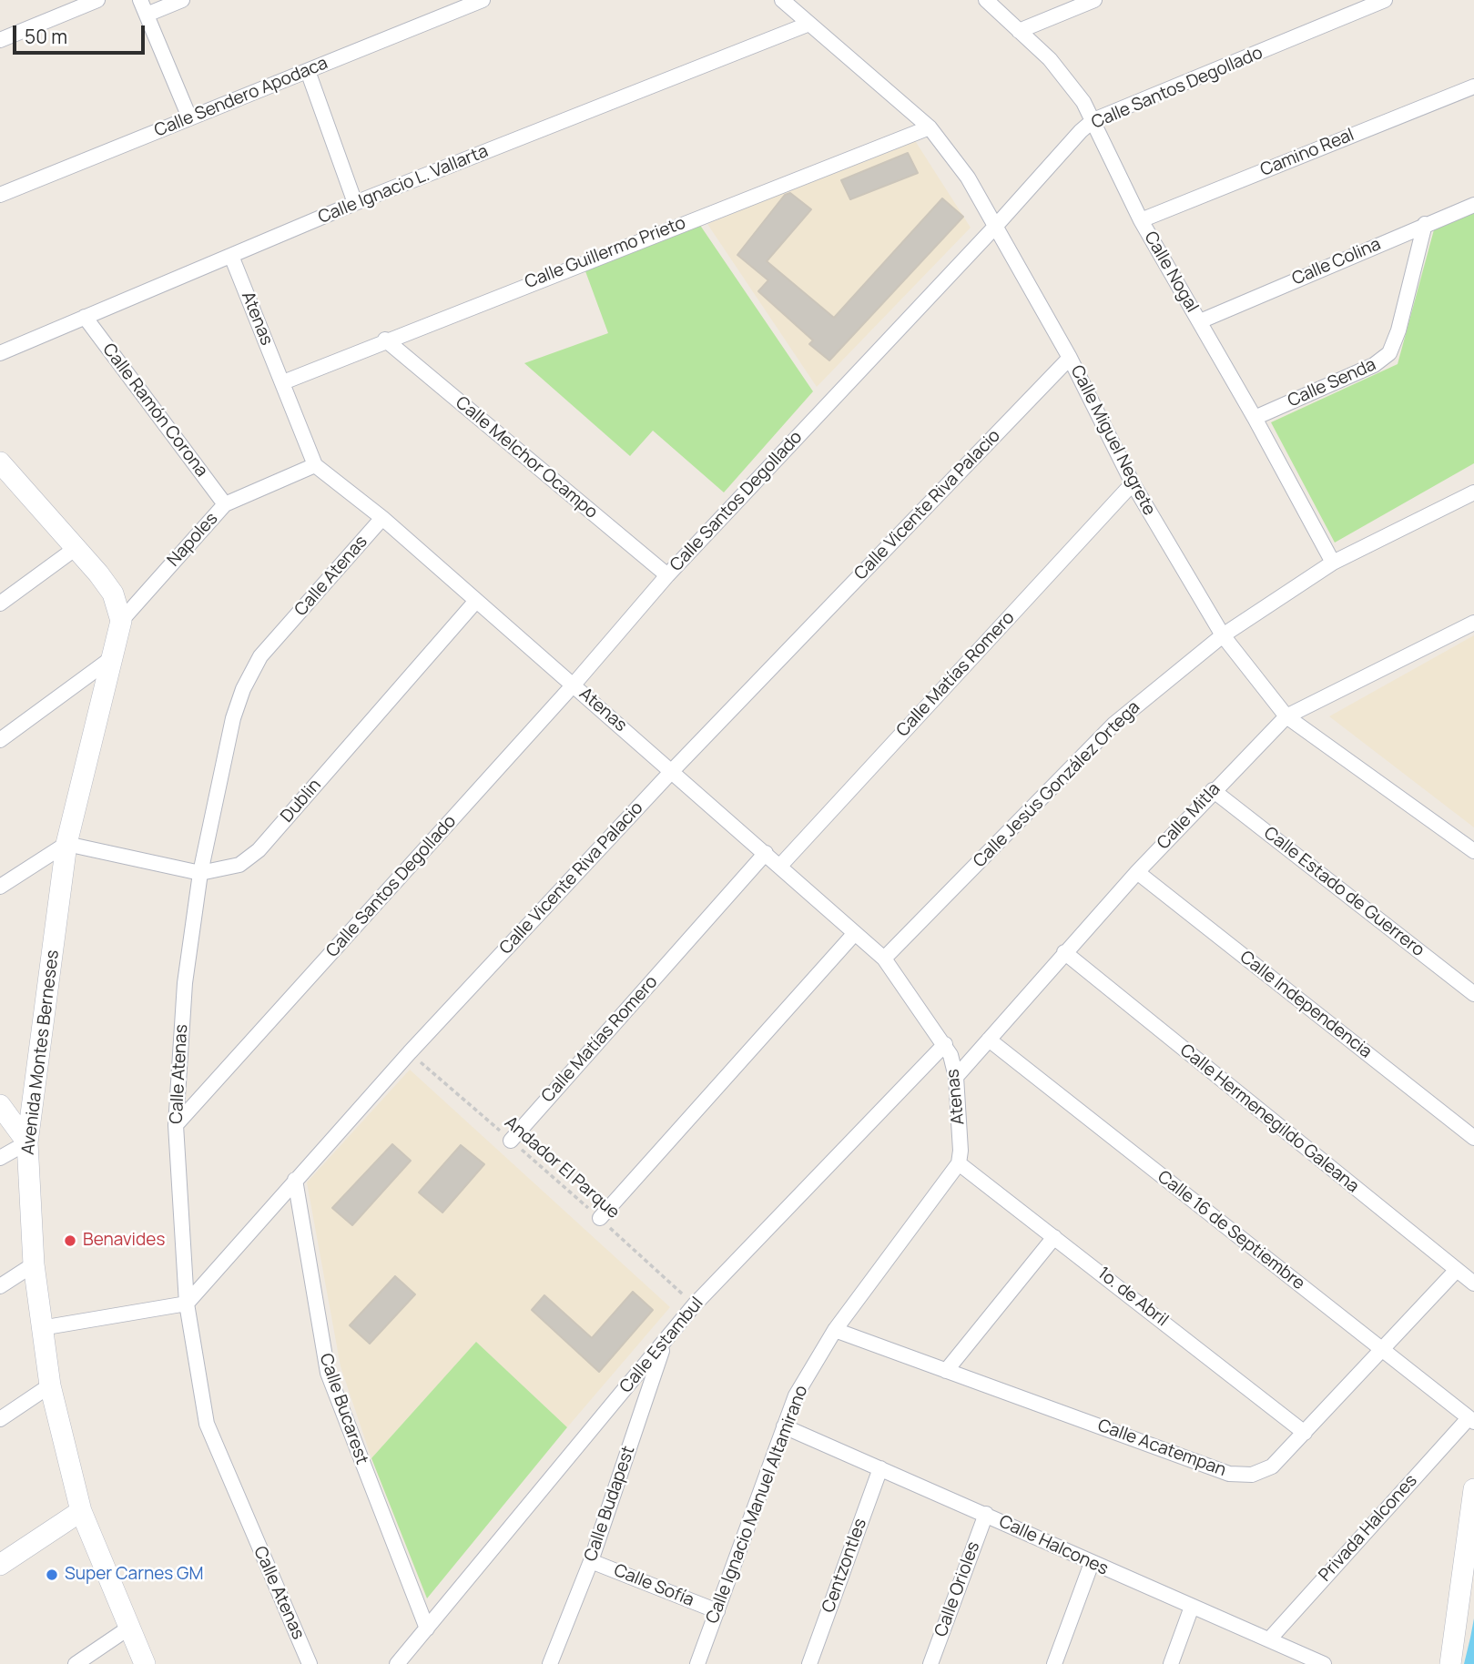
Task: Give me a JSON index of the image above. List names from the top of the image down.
{
  "streets": {
    "street": [
      "Calle Santos Degollado",
      "Calle Sendero Apodaca",
      "Camino Real",
      "Calle Ignacio L. Vallarta",
      "Calle Guillermo Prieto",
      "Calle Colina",
      "Calle Nogal",
      "Atenas",
      "Calle Senda",
      "Calle Ramón Corona",
      "Calle Miguel Negrete",
      "Calle Melchor Ocampo",
      "Calle Vicente Riva Palacio",
      "Napoles",
      "Calle Atenas",
      "Calle Matías Romero",
      "Calle Jesús González Ortega",
      "Dublin",
      "Calle Mitla",
      "Calle Estado de Guerrero",
      "Calle Independencia",
      "Avenida Montes Berneses",
      "Calle Hermenegildo Galeana",
      "Calle 16 de Septiembre",
      "1o. de Abril",
      "Calle Estambul",
      "Calle Bucarest",
      "Calle Acatempan",
      "Calle Budapest",
      "Calle Ignacio Manuel Altamirano",
      "Privada Halcones",
      "Calle Halcones",
      "Centzontles",
      "Calle Sofía",
      "Calle Orioles"
    ],
    "path": ["Andador El Parque"]
  },
  "crossings": [
    ["Calle Santos Degollado", "Calle Nogal"],
    ["Calle Santos Degollado", "Atenas"],
    ["Calle Santos Degollado", "Calle Miguel Negrete"],
    ["Calle Santos Degollado", "Calle Melchor Ocampo"],
    ["Calle Santos Degollado", "Calle Atenas"],
    ["Camino Real", "Calle Nogal"],
    ["Calle Ignacio L. Vallarta", "Atenas"],
    ["Calle Ignacio L. Vallarta", "Calle Ramón Corona"],
    ["Calle Ignacio L. Vallarta", "Calle Miguel Negrete"],
    ["Calle Guillermo Prieto", "Atenas"],
    ["Calle Guillermo Prieto", "Calle Miguel Negrete"],
    ["Calle Guillermo Prieto", "Calle Melchor Ocampo"],
    ["Calle Colina", "Calle Nogal"],
    ["Calle Colina", "Calle Senda"],
    ["Calle Nogal", "Calle Senda"],
    ["Calle Nogal", "Calle Jesús González Ortega"],
    ["Atenas", "Calle Vicente Riva Palacio"],
    ["Atenas", "Napoles"],
    ["Atenas", "Calle Atenas"],
    ["Atenas", "Calle Matías Romero"],
    ["Atenas", "Calle Jesús González Ortega"],
    ["Atenas", "Dublin"],
    ["Atenas", "Calle Mitla"],
    ["Atenas", "1o. de Abril"],
    ["Atenas", "Calle Estambul"],
    ["Atenas", "Calle Ignacio Manuel Altamirano"],
    ["Calle Ramón Corona", "Napoles"],
    ["Calle Miguel Negrete", "Calle Vicente Riva Palacio"],
    ["Calle Miguel Negrete", "Calle Matías Romero"],
    ["Calle Miguel Negrete", "Calle Jesús González Ortega"],
    ["Calle Miguel Negrete", "Calle Mitla"],
    ["Calle Vicente Riva Palacio", "Calle Atenas"],
    ["Calle Vicente Riva Palacio", "Andador El Parque"],
    ["Calle Vicente Riva Palacio", "Calle Bucarest"],
    ["Napoles", "Avenida Montes Berneses"],
    ["Calle Atenas", "Dublin"],
    ["Calle Matías Romero", "Andador El Parque"],
    ["Dublin", "Avenida Montes Berneses"],
    ["Calle Mitla", "Calle Estado de Guerrero"],
    ["Calle Mitla", "Calle Independencia"],
    ["Calle Mitla", "Calle Hermenegildo Galeana"],
    ["Calle Mitla", "Calle 16 de Septiembre"],
    ["Calle Hermenegildo Galeana", "Calle Acatempan"],
    ["Andador El Parque", "Calle Estambul"],
    ["Calle 16 de Septiembre", "Calle Acatempan"],
    ["Calle 16 de Septiembre", "Privada Halcones"],
    ["1o. de Abril", "Calle Acatempan"],
    ["1o. de Abril", "Calle Ignacio Manuel Altamirano"],
    ["Calle Estambul", "Calle Bucarest"],
    ["Calle Estambul", "Calle Budapest"],
    ["Calle Acatempan", "Calle Ignacio Manuel Altamirano"],
    ["Calle Budapest", "Calle Sofía"],
    ["Calle Ignacio Manuel Altamirano", "Calle Halcones"],
    ["Calle Ignacio Manuel Altamirano", "Calle Sofía"],
    ["Privada Halcones", "Calle Halcones"],
    ["Calle Halcones", "Centzontles"],
    ["Calle Halcones", "Calle Orioles"]
  ],
  "places": ["Benavides", "Super Carnes GM"],
  "scale_bar": "50 m"
}
